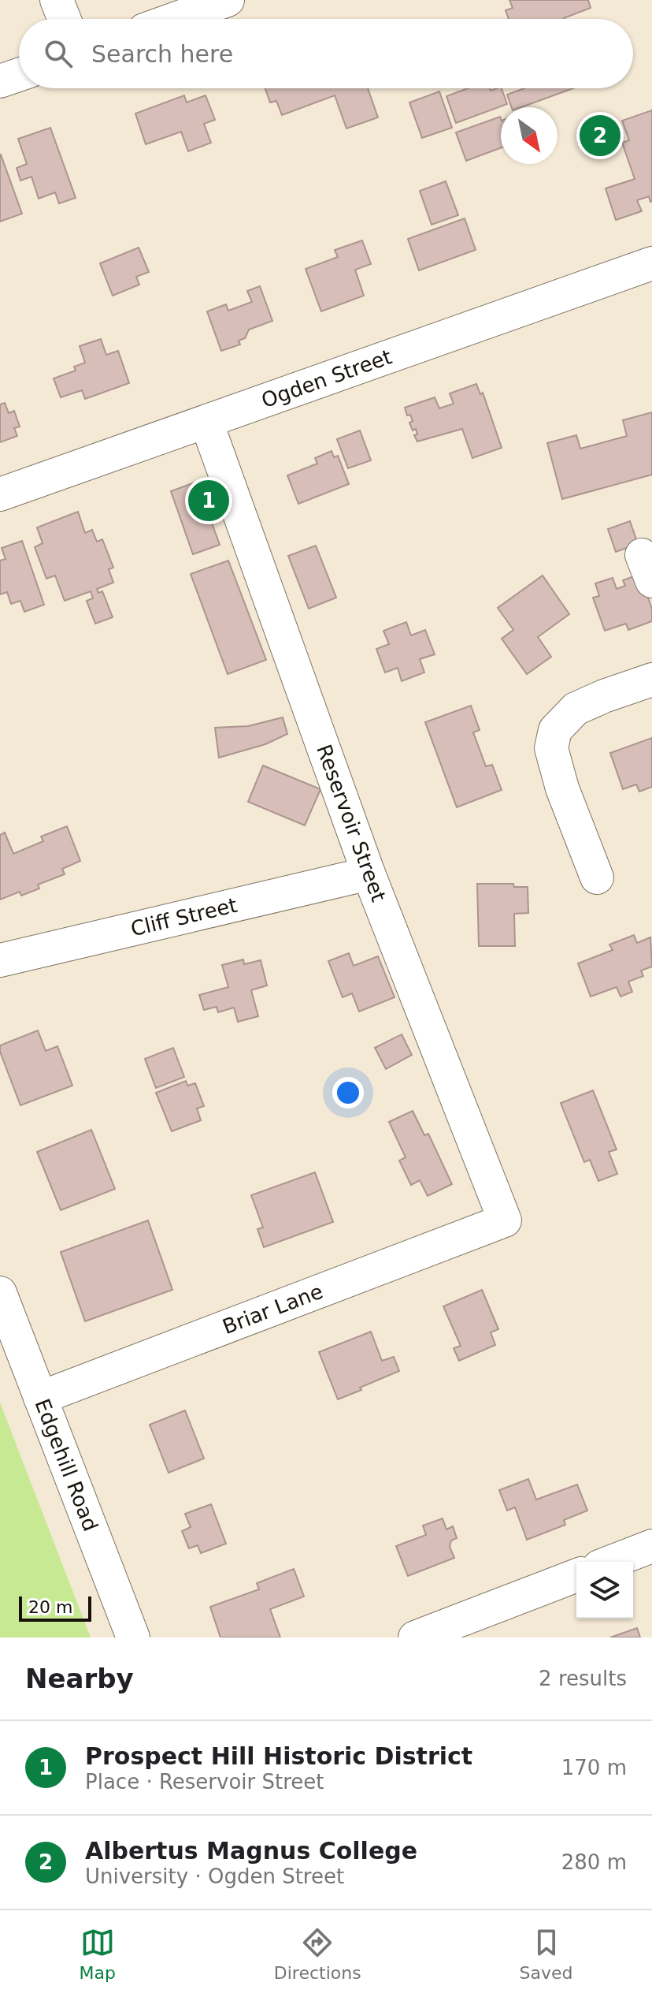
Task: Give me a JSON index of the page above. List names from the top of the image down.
{
  "streets": {
    "street": [
      "Ogden Street",
      "Reservoir Street",
      "Cliff Street",
      "Briar Lane",
      "Edgehill Road"
    ]
  },
  "crossings": [
    ["Ogden Street", "Reservoir Street"],
    ["Reservoir Street", "Cliff Street"],
    ["Reservoir Street", "Briar Lane"],
    ["Briar Lane", "Edgehill Road"]
  ],
  "scale_bar": "20 m",
  "north": "bottom right",
  "page": {
    "search": "Search here",
    "pins": ["2", "1"],
    "scale": "20 m",
    "heading": ["Nearby", "2 results"],
    "list": [
      {
        "mark": "1",
        "name": "Prospect Hill Historic District",
        "note": "Place · Reservoir Street",
        "value": "170 m"
      },
      {
        "mark": "2",
        "name": "Albertus Magnus College",
        "note": "University · Ogden Street",
        "value": "280 m"
      }
    ],
    "nav": ["Map", "Directions", "Saved"]
  }
}
